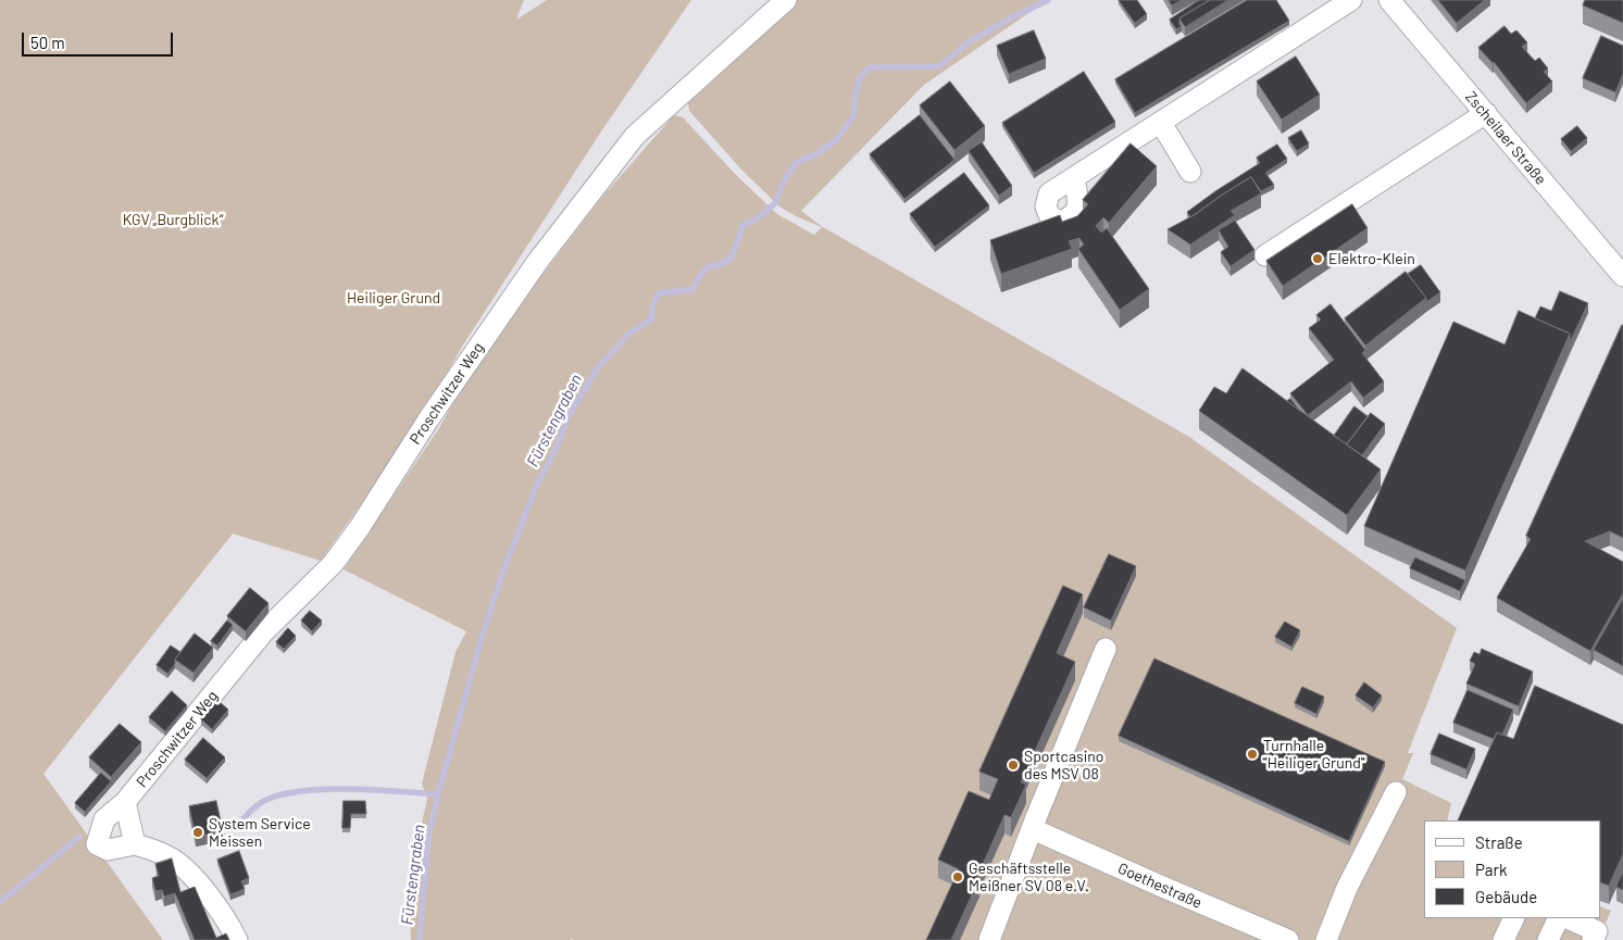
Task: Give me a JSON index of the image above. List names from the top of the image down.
{
  "streets": {
    "street": ["Zscheilaer Straße", "Proschwitzer Weg", "Goethestraße"]
  },
  "water": ["Fürstengraben"],
  "parks": ["KGV „Burgblick“", "Heiliger Grund"],
  "places": [
    "Elektro-Klein",
    "Turnhalle \"Heiliger Grund\"",
    "Sportcasino des MSV 08",
    "System Service Meissen",
    "Geschäftsstelle Meißner SV 08 e.V."
  ],
  "legend": ["Straße", "Park", "Gebäude"],
  "scale_bar": "50 m"
}
